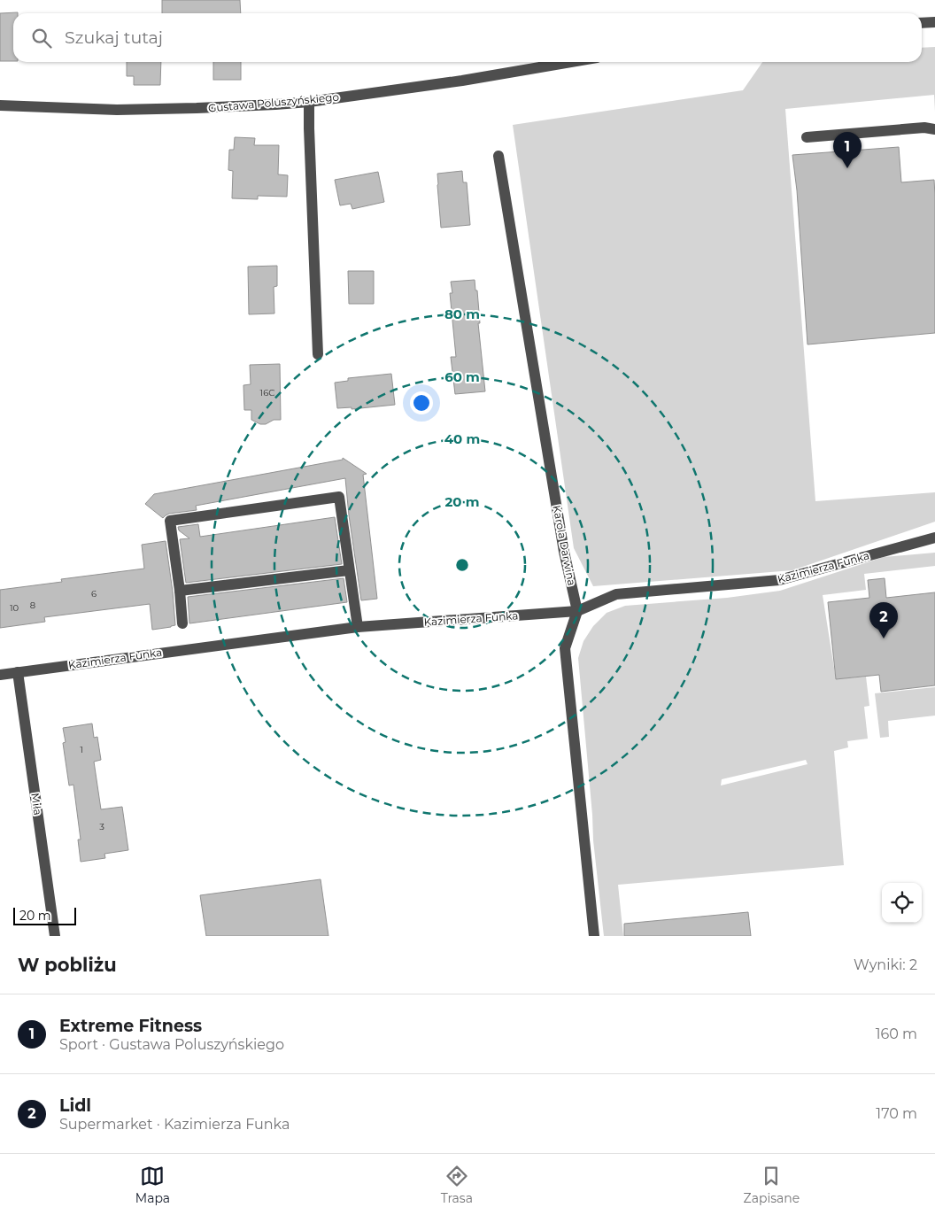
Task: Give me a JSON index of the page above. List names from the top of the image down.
{
  "streets": {
    "street": [
      "Gustawa Poluszyńskiego",
      "Karola Darwina",
      "Kazimierza Funka",
      "Miła"
    ]
  },
  "crossings": [
    ["Karola Darwina", "Kazimierza Funka"],
    ["Kazimierza Funka", "Miła"]
  ],
  "house_numbers": [
    "16C",
    "6",
    "8",
    "10",
    "1",
    "3"
  ],
  "scale_bar": "20 m",
  "page": {
    "search": "Szukaj tutaj",
    "pins": ["1", "2"],
    "scale": "20 m",
    "heading": ["W pobliżu", "Wyniki: 2"],
    "list": [
      {
        "mark": "1",
        "name": "Extreme Fitness",
        "note": "Sport · Gustawa Poluszyńskiego",
        "value": "160 m"
      },
      {
        "mark": "2",
        "name": "Lidl",
        "note": "Supermarket · Kazimierza Funka",
        "value": "170 m"
      }
    ],
    "nav": ["Mapa", "Trasa", "Zapisane"]
  },
  "rings": [
    "80 m",
    "60 m",
    "40 m",
    "20 m"
  ]
}
